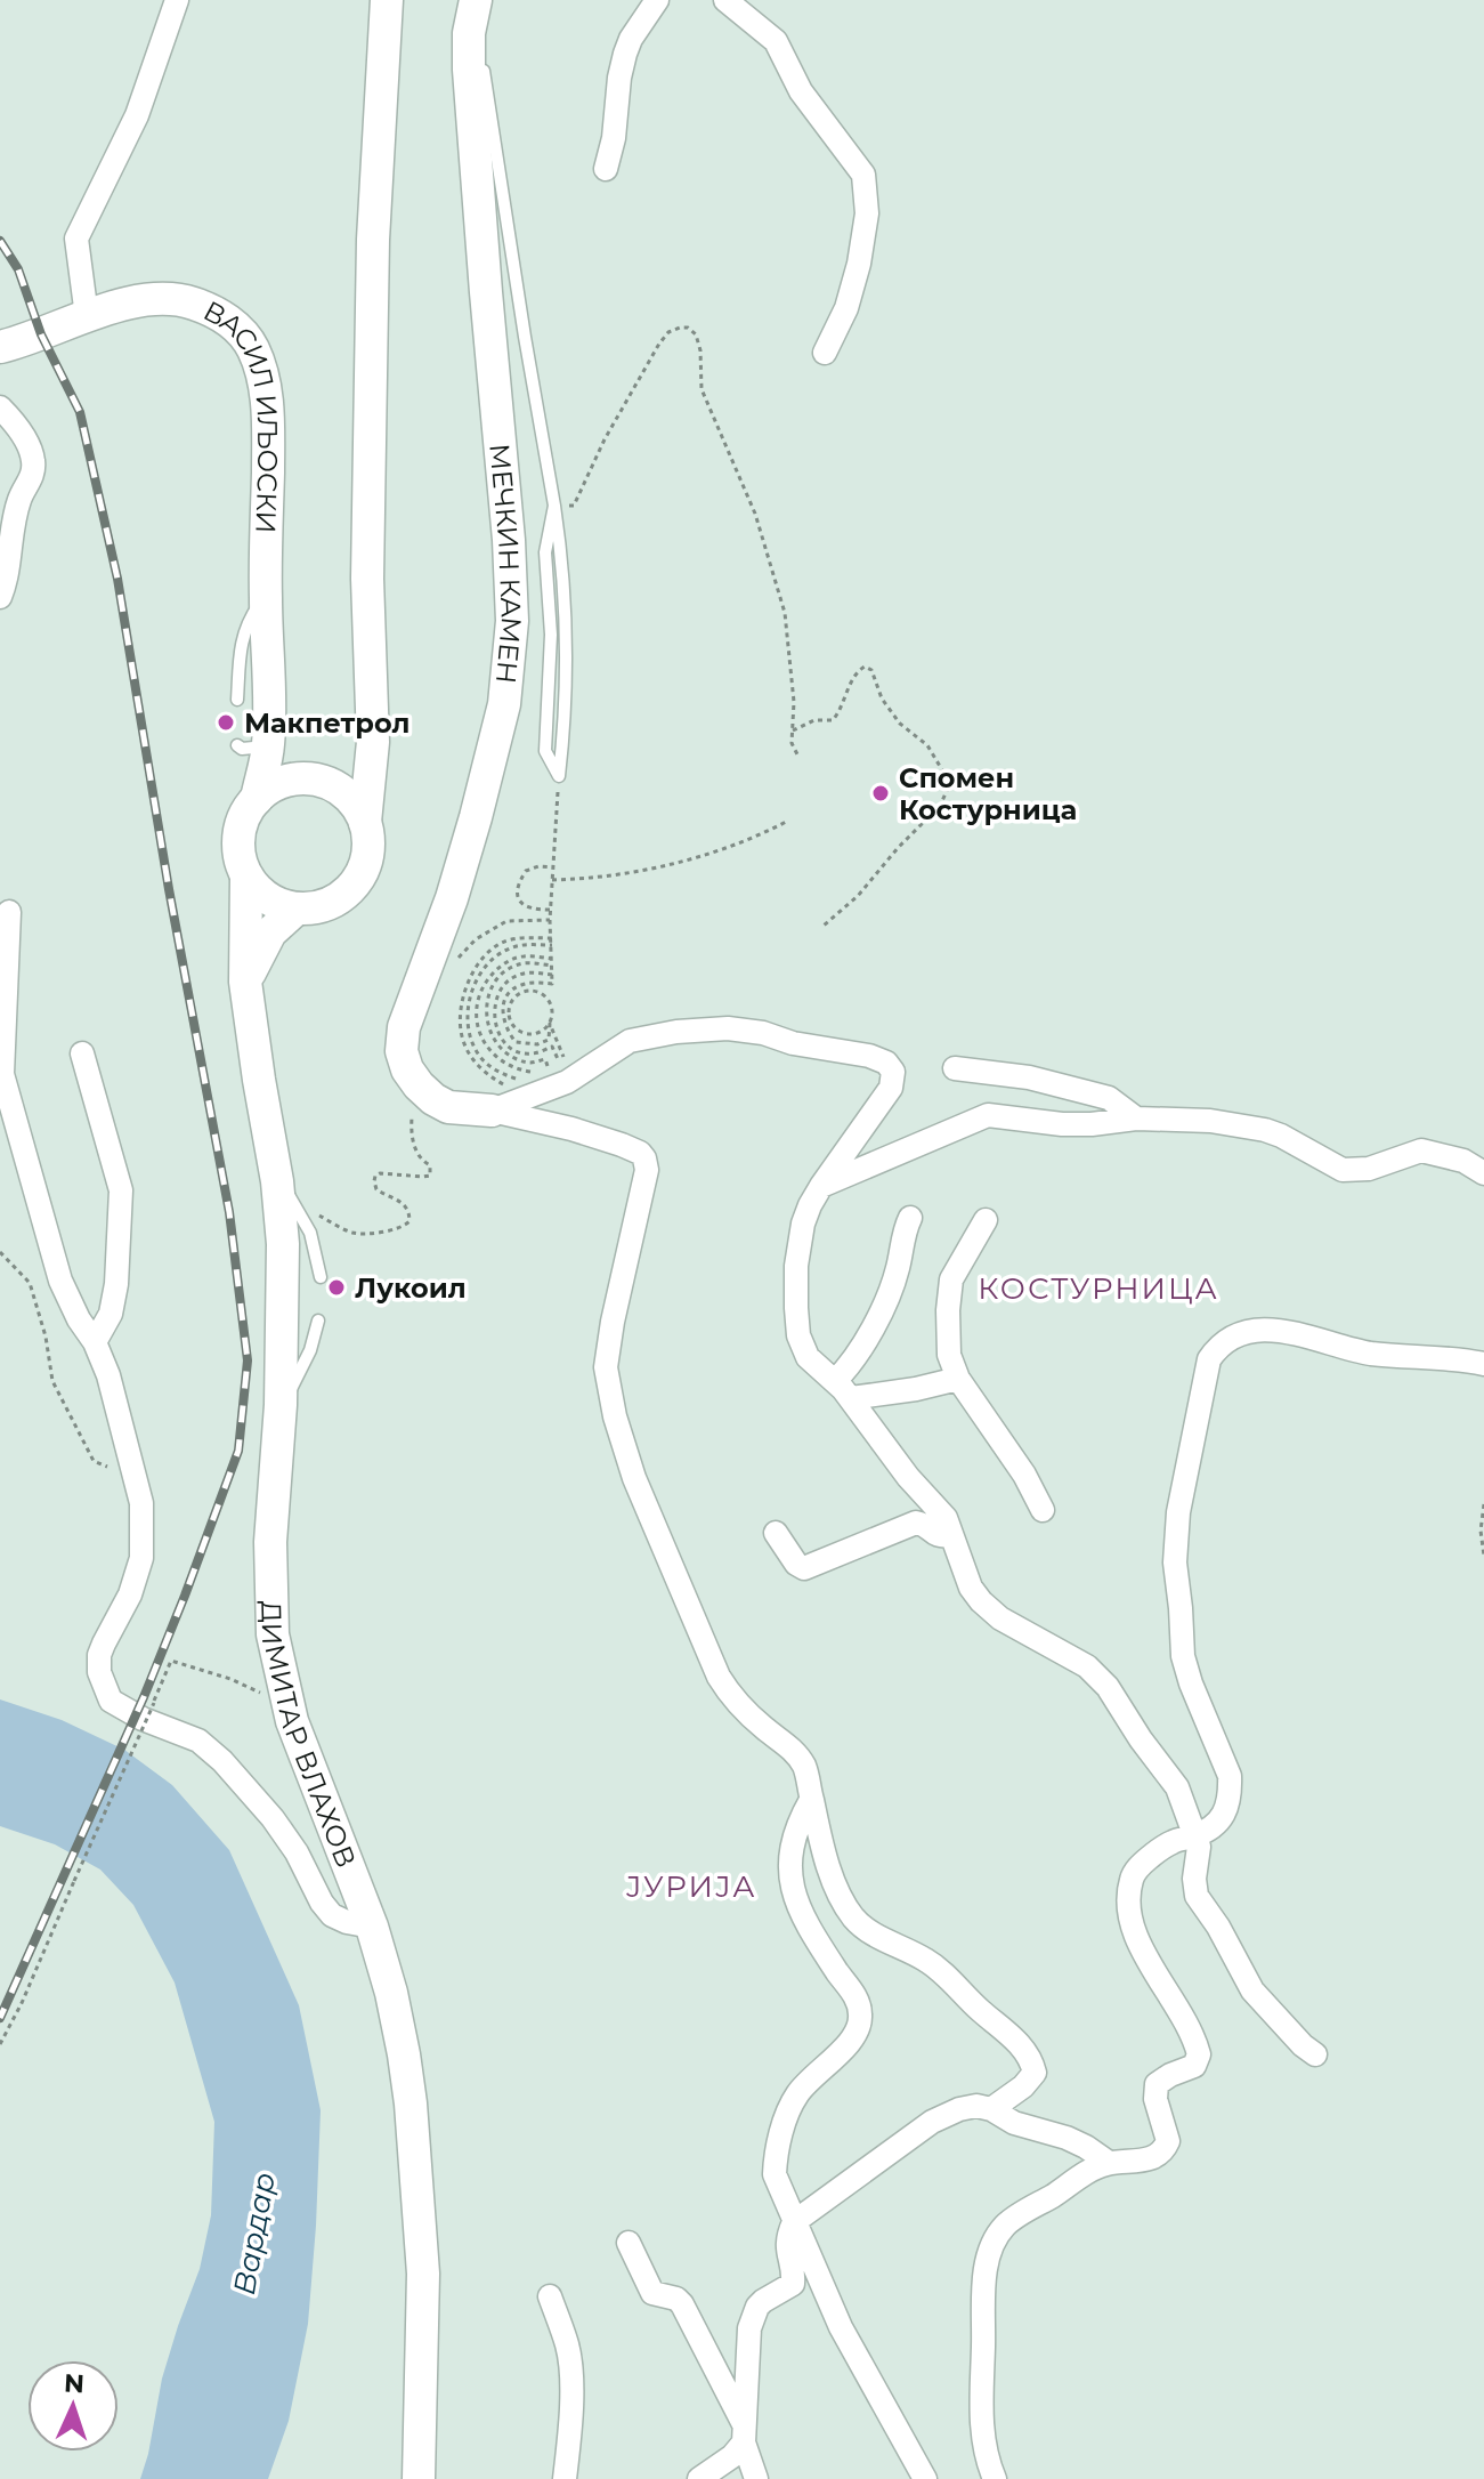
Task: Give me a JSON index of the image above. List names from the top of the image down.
{
  "streets": {
    "main road": ["ВАСИЛ ИЉОСКИ", "МЕЧКИН КАМЕН", "ДИМИТАР ВЛАХОВ"]
  },
  "crossings": [
    ["ВАСИЛ ИЉОСКИ", "ДИМИТАР ВЛАХОВ"]
  ],
  "districts": ["КОСТУРНИЦА", "ЈУРИЈА"],
  "water": ["Вардар"],
  "places": ["Макпетрол", "Спомен Костурница", "Лукоил"],
  "north": "top"
}
